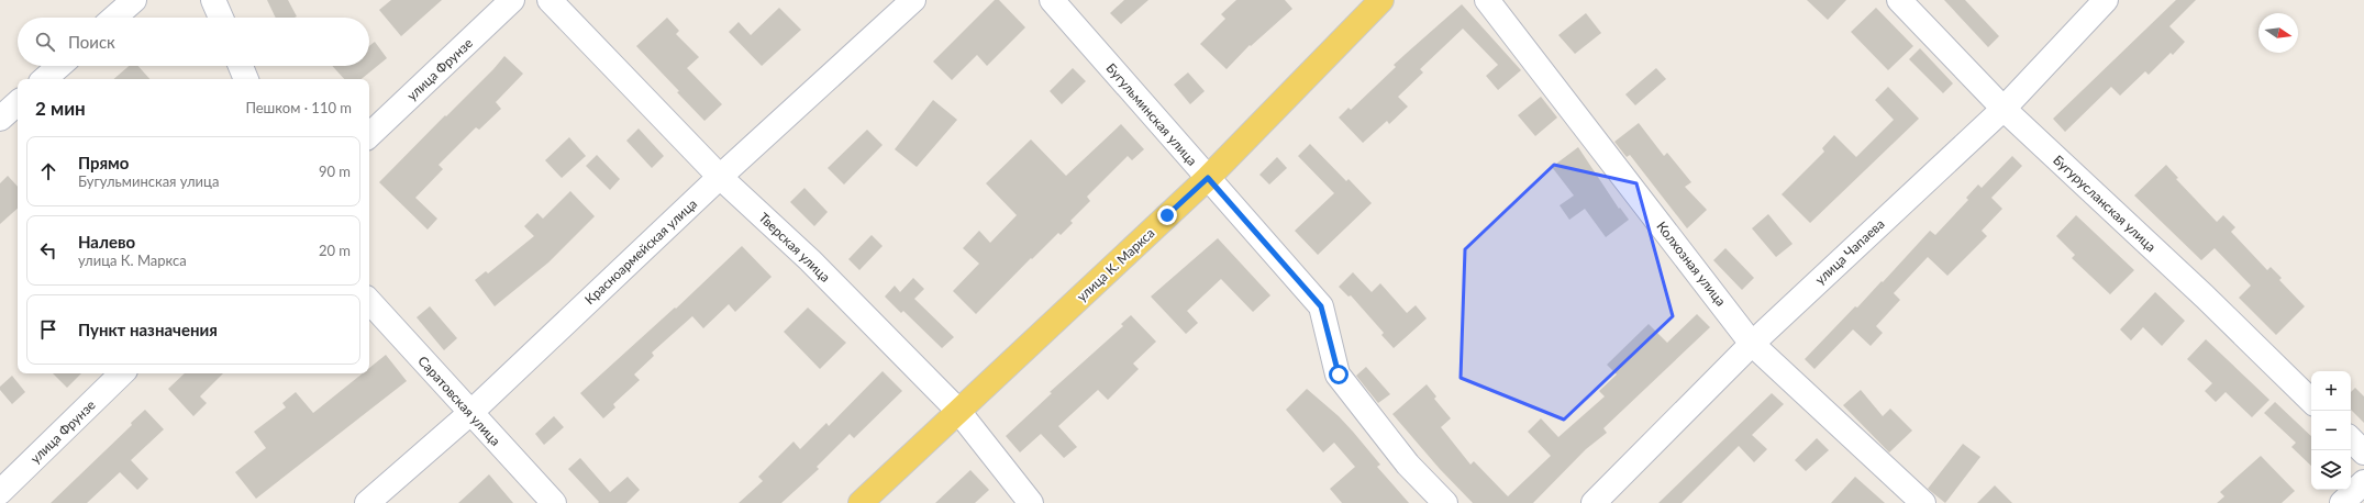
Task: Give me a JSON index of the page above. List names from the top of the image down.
{
  "streets": {
    "main road": ["улица К. Маркса"],
    "street": [
      "улица Фрунзе",
      "Бугульминская улица",
      "Бугурусланская улица",
      "Тверская улица",
      "Красноармейская улица",
      "улица Чапаева",
      "Колхозная улица",
      "Саратовская улица"
    ]
  },
  "crossings": [
    ["Бугульминская улица", "улица К. Маркса"],
    ["Бугурусланская улица", "улица Чапаева"],
    ["Тверская улица", "Красноармейская улица"],
    ["Тверская улица", "улица К. Маркса"],
    ["Красноармейская улица", "Саратовская улица"],
    ["улица Чапаева", "Колхозная улица"]
  ],
  "north": "right",
  "page": {
    "search": "Поиск",
    "heading": ["2 мин", "Пешком · 110 m"],
    "list": [
      ["Прямо", "Бугульминская улица", "90 m"],
      ["Налево", "улица К. Маркса", "20 m"],
      "Пункт назначения"
    ],
    "map_buttons": ["+", "−"]
  }
}
